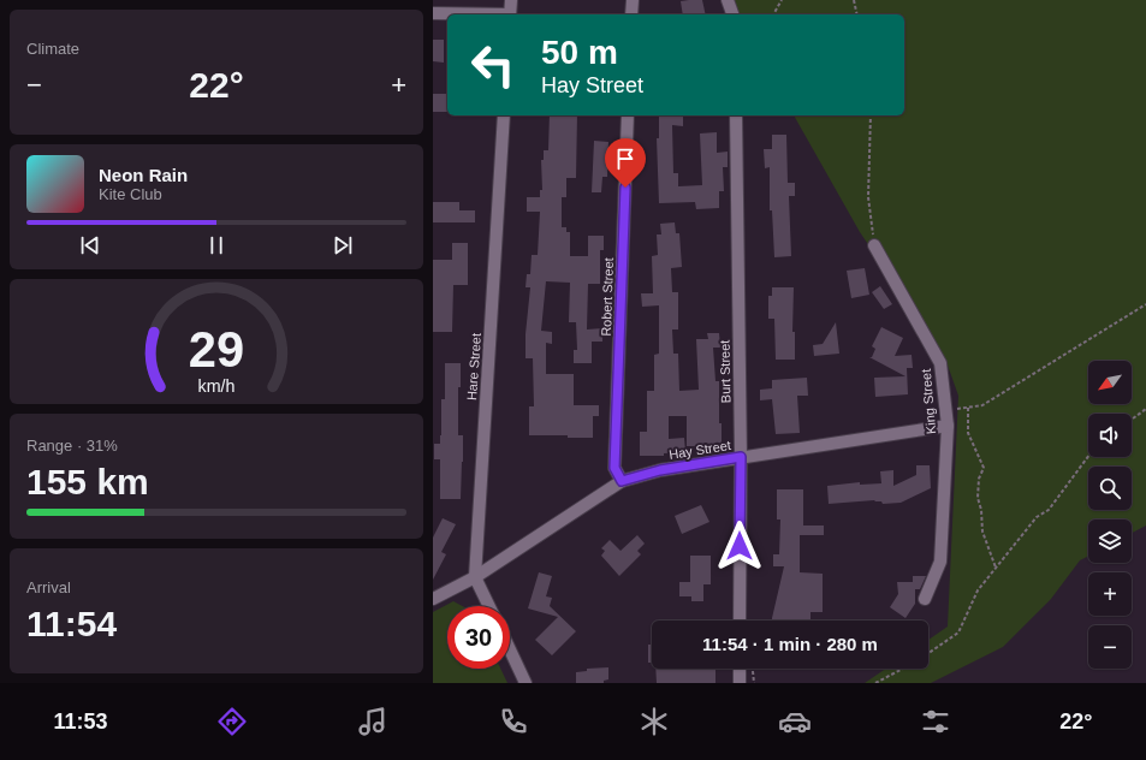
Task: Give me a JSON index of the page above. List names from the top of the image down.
{
  "streets": {
    "street": [
      "Robert Street",
      "Hare Street",
      "Burt Street",
      "King Street",
      "Hay Street"
    ]
  },
  "crossings": [
    ["Robert Street", "Hay Street"],
    ["Hare Street", "Hay Street"],
    ["Burt Street", "Hay Street"],
    ["King Street", "Hay Street"]
  ],
  "north": "bottom left",
  "page": {
    "tile": [
      "Climate",
      ["Range · 31%", "155 km"],
      ["Arrival", "11:54"]
    ],
    "turn": ["50 m", "Hay Street"],
    "heat": ["−", "22°", "+"],
    "song": ["Neon Rain", "Kite Club"],
    "map_buttons": ["+", "−"],
    "limit": "30",
    "trip": "11:54 · 1 min · 280 m",
    "tabs": ["11:53", "22°"],
    "gauge": ["29", "km/h"]
  }
}
